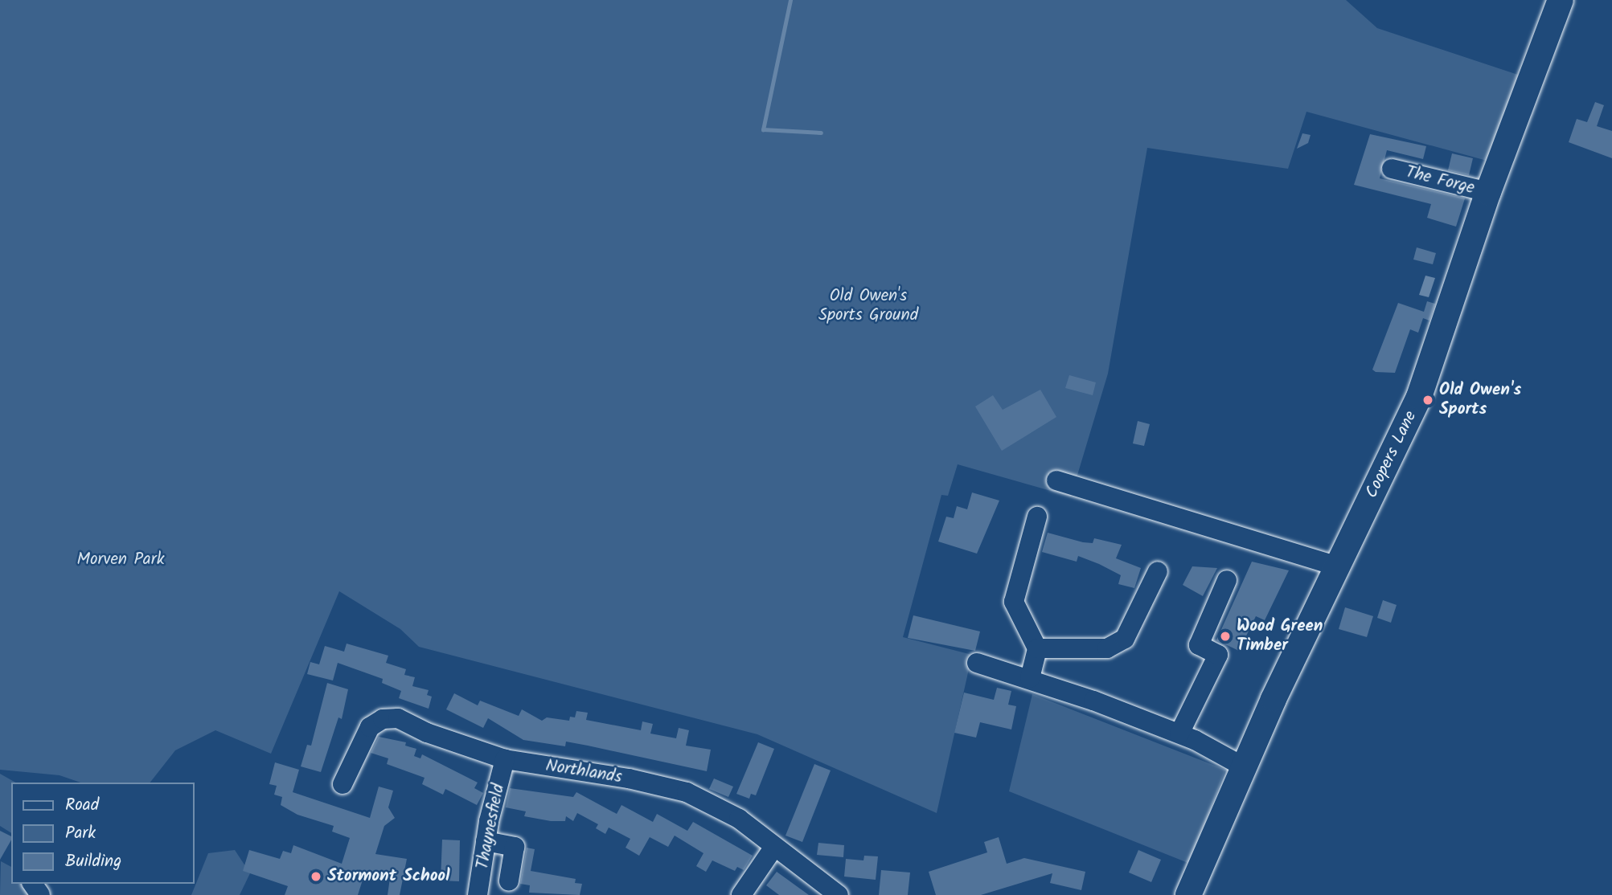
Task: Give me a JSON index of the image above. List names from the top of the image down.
{
  "streets": {
    "main road": ["Coopers Lane"],
    "street": ["The Forge", "Northlands", "Thaynesfield"]
  },
  "crossings": [
    ["The Forge", "Coopers Lane"],
    ["Northlands", "Thaynesfield"]
  ],
  "parks": ["Old Owen's Sports Ground", "Morven Park"],
  "places": ["Old Owen's Sports", "Wood Green Timber", "Stormont School"],
  "legend": ["Road", "Park", "Building"]
}
